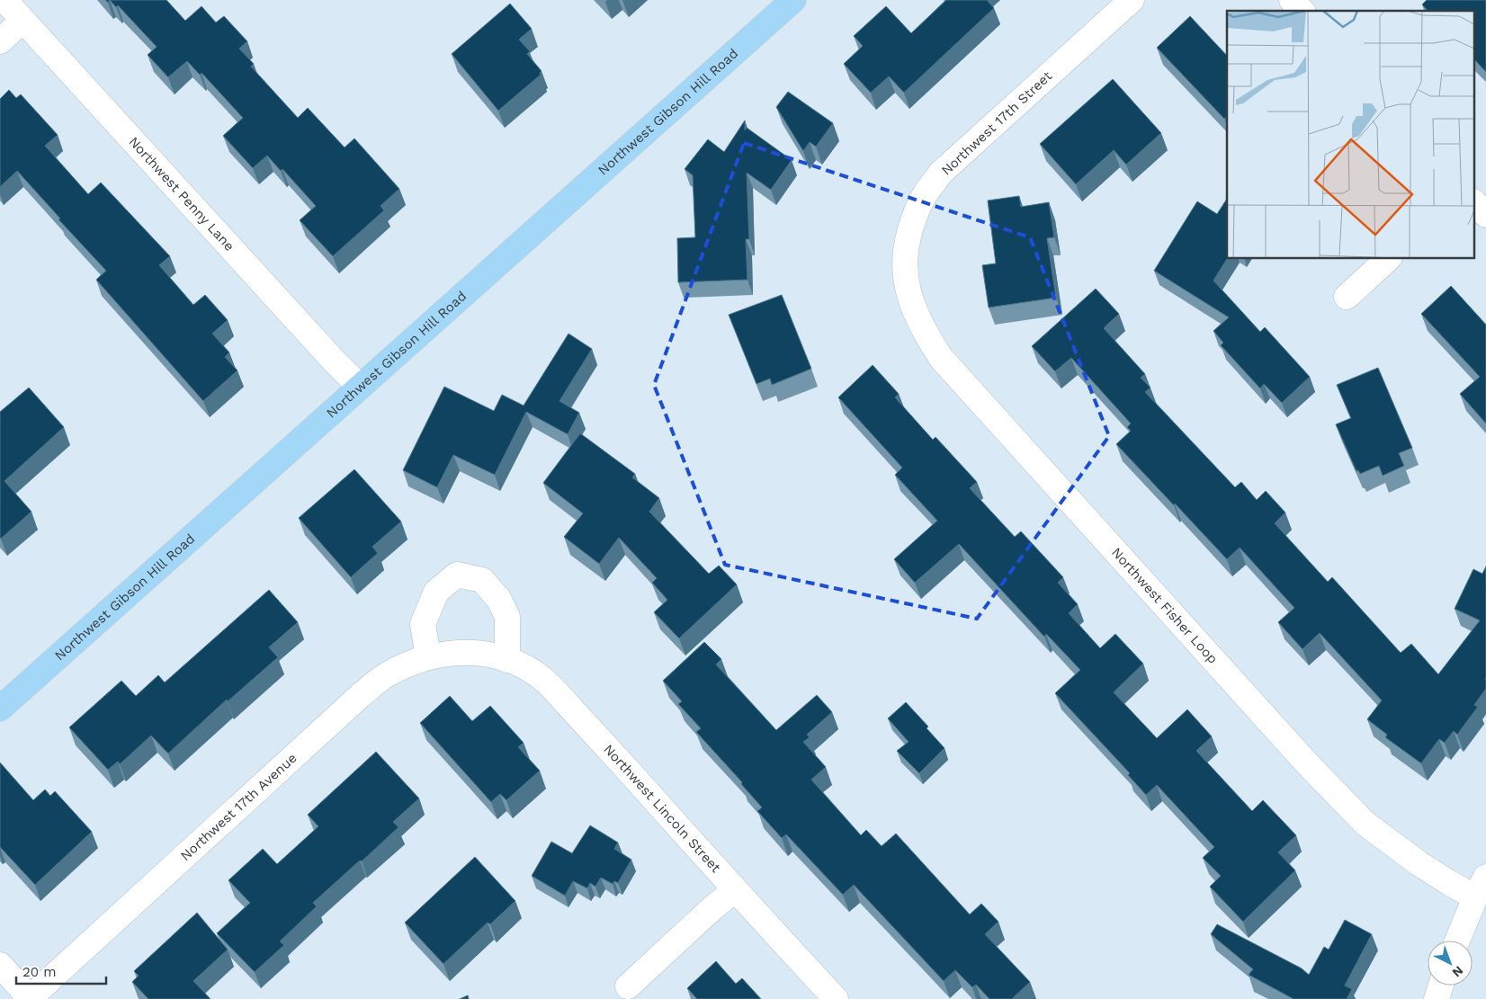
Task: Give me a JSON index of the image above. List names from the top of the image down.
{
  "streets": {
    "main road": ["Northwest Gibson Hill Road"],
    "street": [
      "Northwest 17th Street",
      "Northwest Penny Lane",
      "Northwest Fisher Loop",
      "Northwest 17th Avenue",
      "Northwest Lincoln Street"
    ]
  },
  "crossings": [
    ["Northwest Gibson Hill Road", "Northwest Penny Lane"],
    ["Northwest 17th Street", "Northwest Fisher Loop"],
    ["Northwest 17th Avenue", "Northwest Lincoln Street"]
  ],
  "scale_bar": "20 m",
  "north": "bottom right"
}
